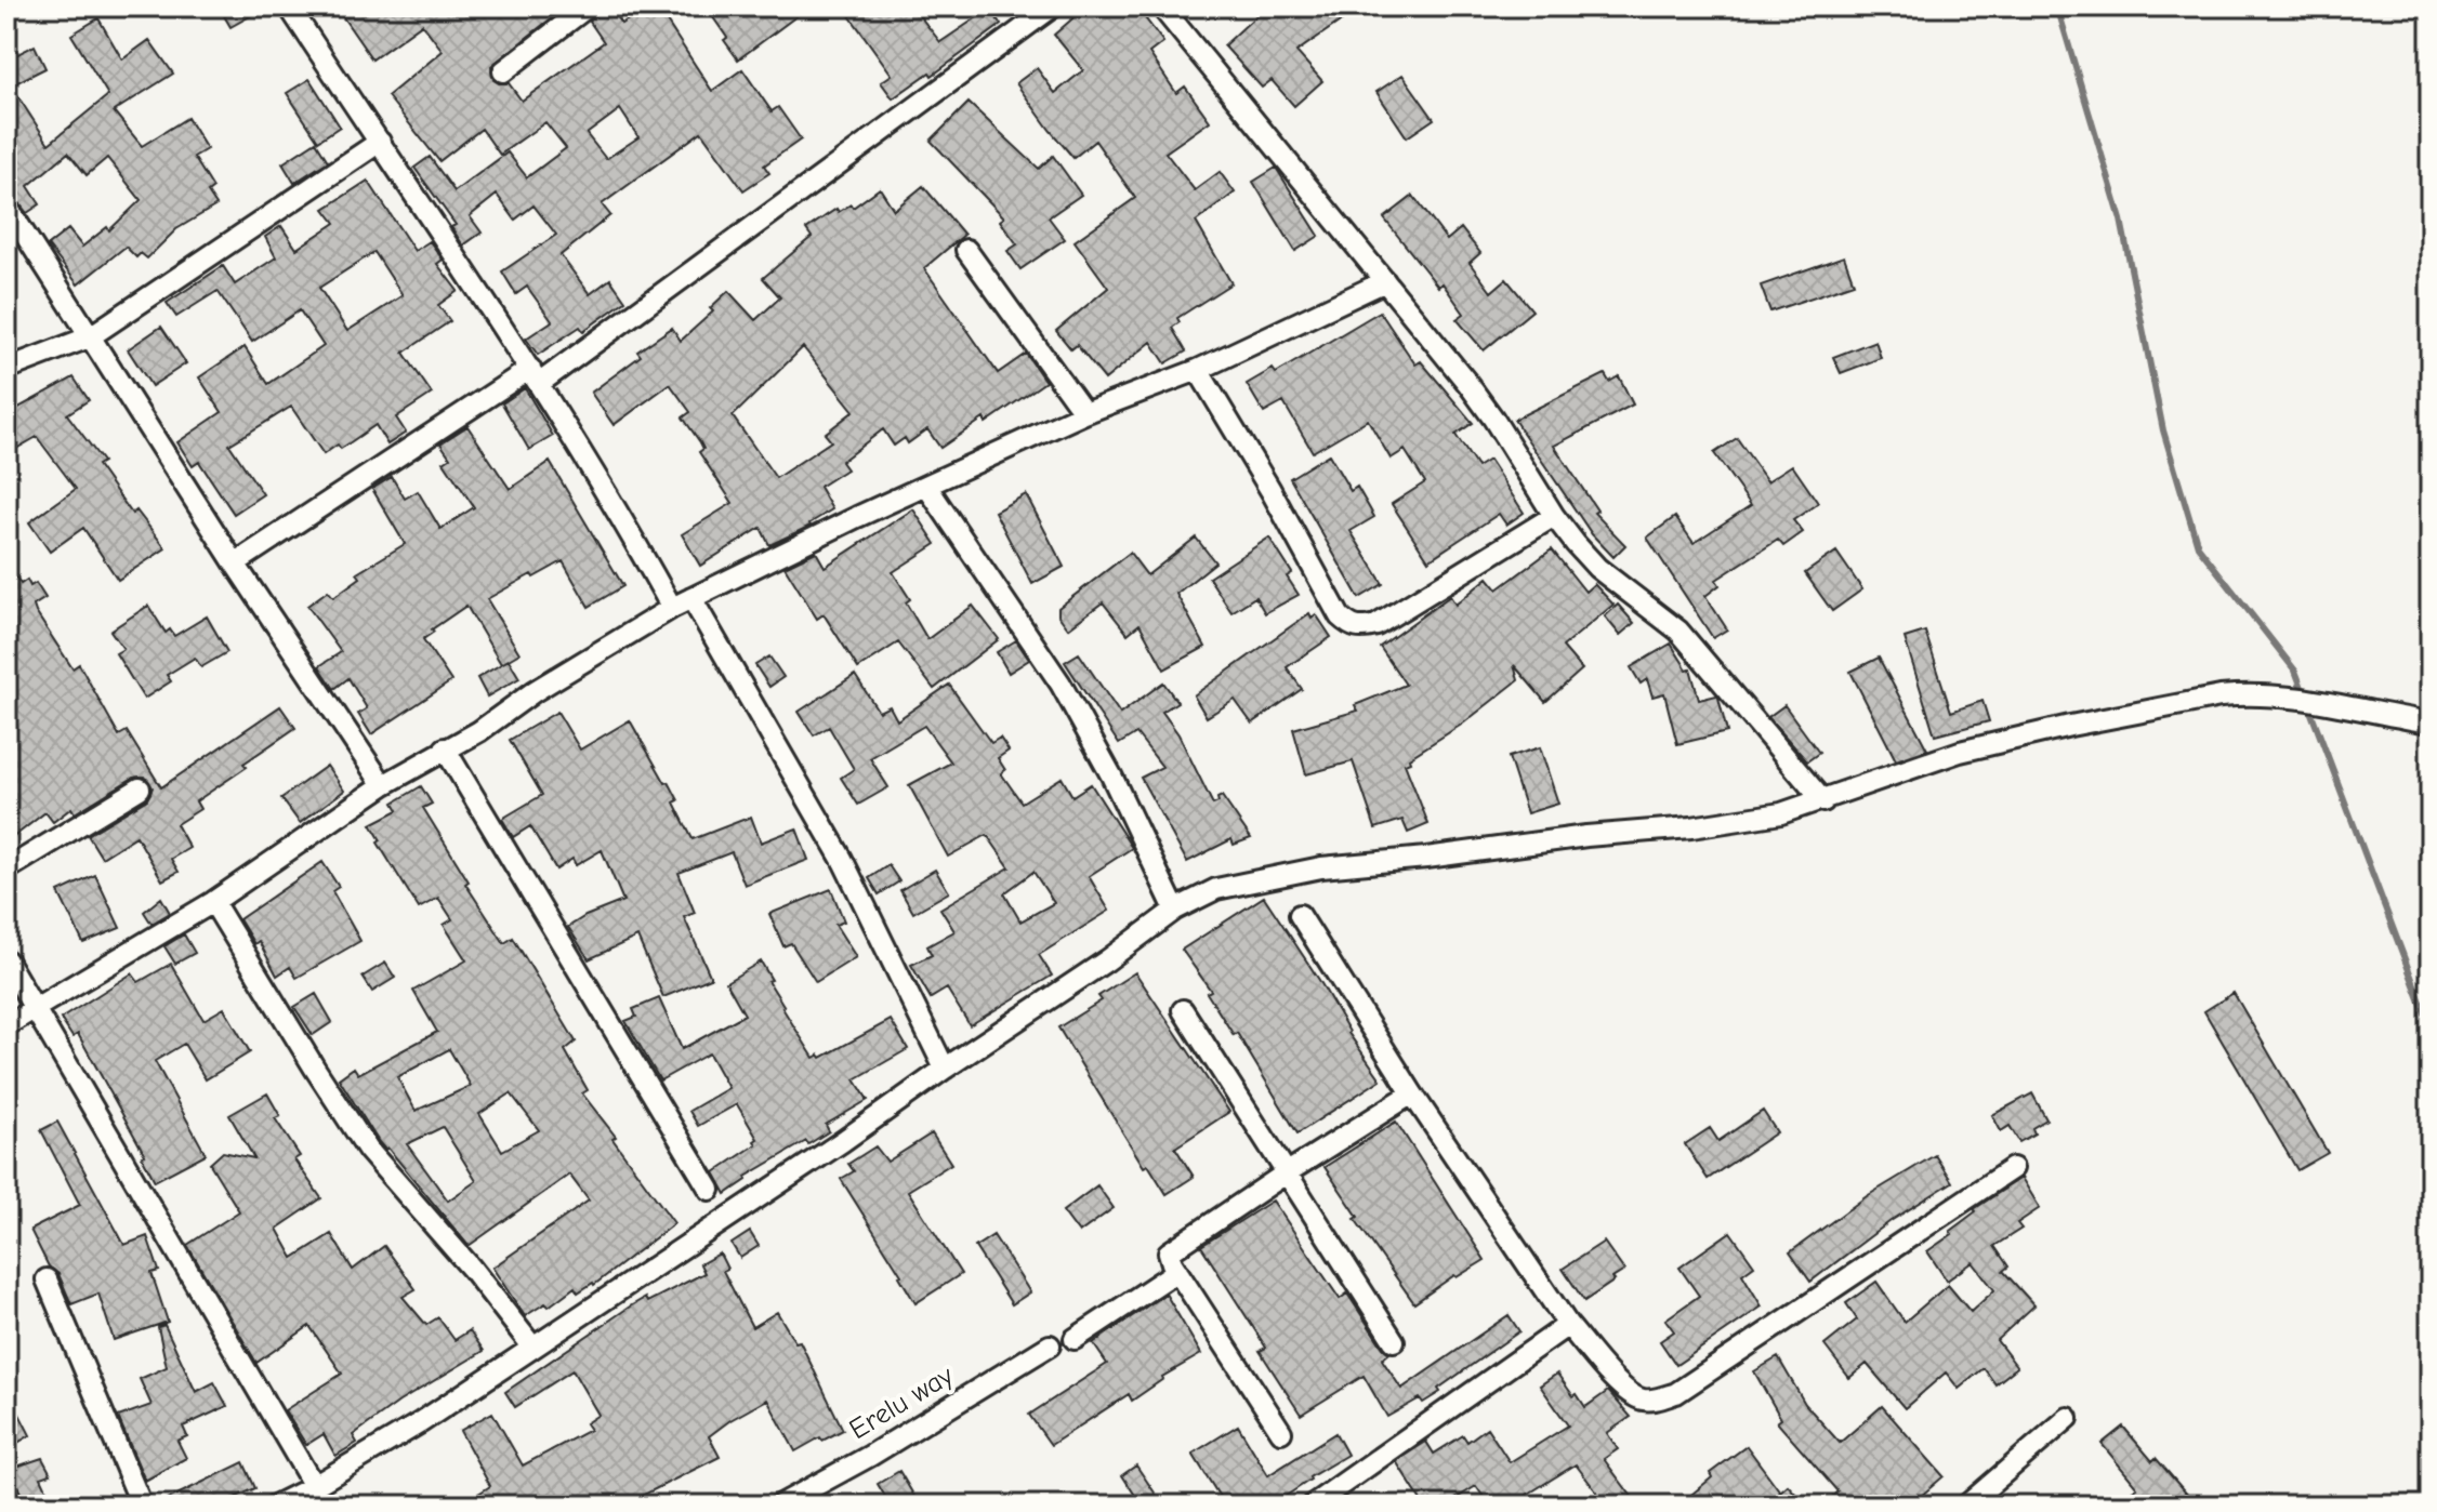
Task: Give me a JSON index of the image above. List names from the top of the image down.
{
  "streets": {
    "street": ["Erelu way"]
  }
}
